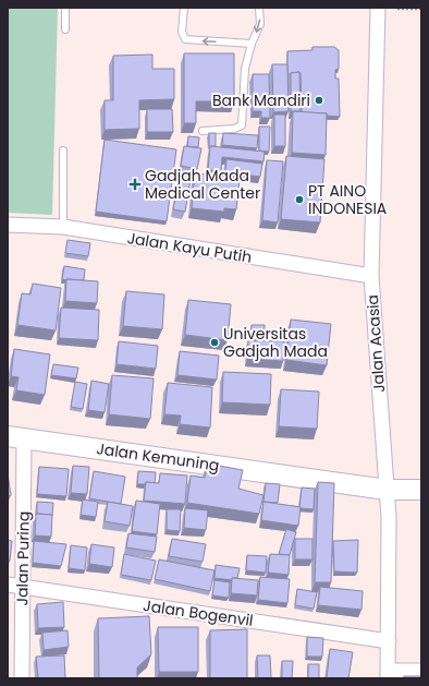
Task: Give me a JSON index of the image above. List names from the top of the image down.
{
  "streets": {
    "street": [
      "Jalan Kayu Putih",
      "Jalan Acasia",
      "Jalan Kemuning",
      "Jalan Puring",
      "Jalan Bogenvil"
    ]
  },
  "crossings": [
    ["Jalan Kayu Putih", "Jalan Acasia"],
    ["Jalan Acasia", "Jalan Kemuning"],
    ["Jalan Acasia", "Jalan Bogenvil"],
    ["Jalan Kemuning", "Jalan Puring"],
    ["Jalan Puring", "Jalan Bogenvil"]
  ],
  "places": {
    "other": ["Bank Mandiri", "PT AINO INDONESIA", "Universitas Gadjah Mada"],
    "health": ["Gadjah Mada Medical Center"]
  }
}
